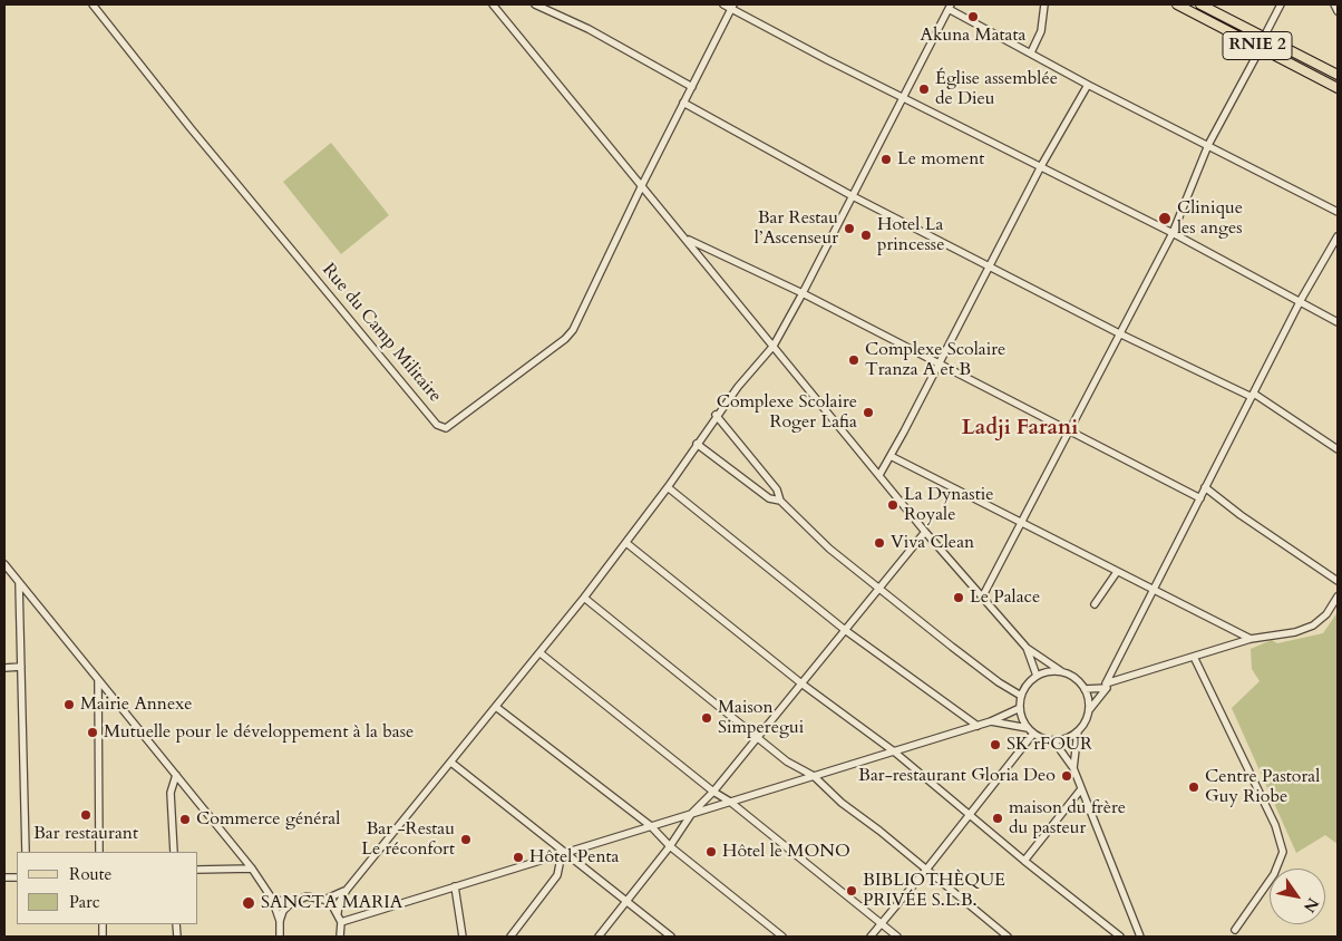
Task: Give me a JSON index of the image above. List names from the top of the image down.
{
  "streets": {
    "main road": ["RNIE 2"],
    "street": ["Rue du Camp Militaire"]
  },
  "districts": ["Ladji Farani"],
  "places": [
    "Akuna Matata",
    "Église assemblée de Dieu",
    "Le moment",
    "Clinique les anges",
    "Bar Restau l’Ascenseur",
    "Hotel La princesse",
    "Complexe Scolaire Tranza A et B",
    "Complexe Scolaire Roger Lafia",
    "La Dynastie Royale",
    "Viva Clean",
    "Le Palace",
    "Mairie Annexe",
    "Maison Simperegui",
    "Mutuelle pour le développement à la base",
    "SK rFOUR",
    "Bar-restaurant Gloria Deo",
    "Centre Pastoral Guy Riobe",
    "Bar restaurant",
    "maison du frère du pasteur",
    "Commerce général",
    "Bar -Restau Le réconfort",
    "Hôtel le MONO",
    "Hôtel Penta",
    "BIBLIOTHÈQUE PRIVÉE S.L.B.",
    "SANCTA MARIA"
  ],
  "legend": ["Route", "Parc"],
  "north": "bottom right"
}
